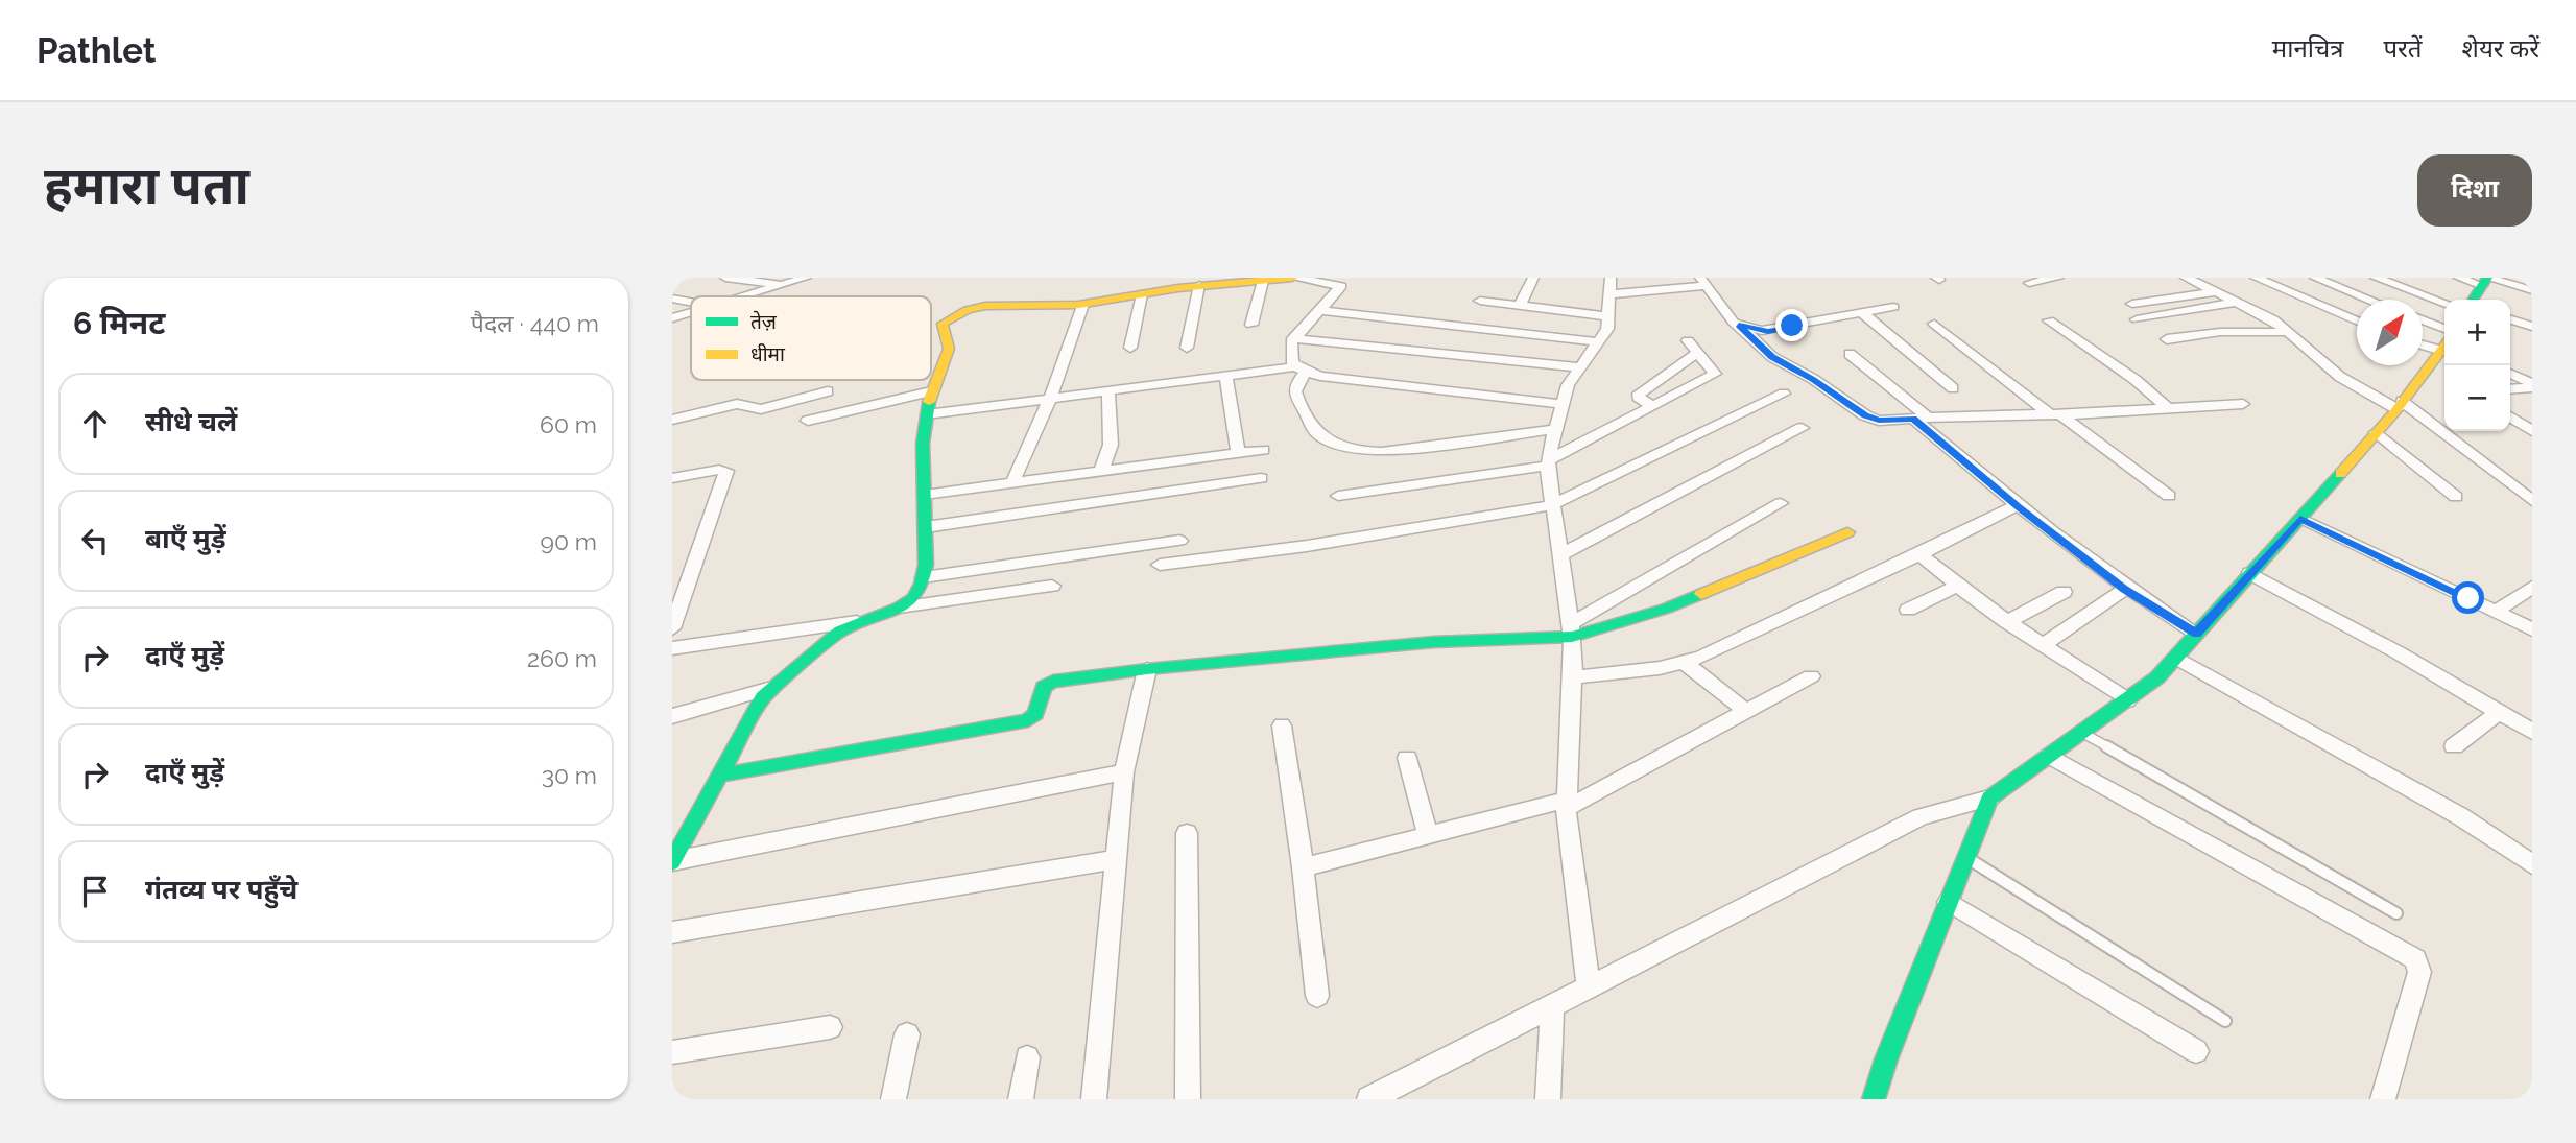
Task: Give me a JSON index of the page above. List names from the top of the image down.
{
  "legend": ["तेज़", "धीमा"],
  "north": "top right",
  "page": {
    "header": "Pathlet",
    "nav": ["मानचित्र", "परतें", "शेयर करें"],
    "buttons": "दिशा",
    "title": "हमारा पता",
    "heading": ["6 मिनट", "पैदल · 440 m"],
    "map_buttons": ["+", "−"],
    "list": [
      ["सीधे चलें", "60 m"],
      ["बाएँ मुड़ें", "90 m"],
      ["दाएँ मुड़ें", "260 m"],
      ["दाएँ मुड़ें", "30 m"],
      "गंतव्य पर पहुँचे"
    ]
  }
}
